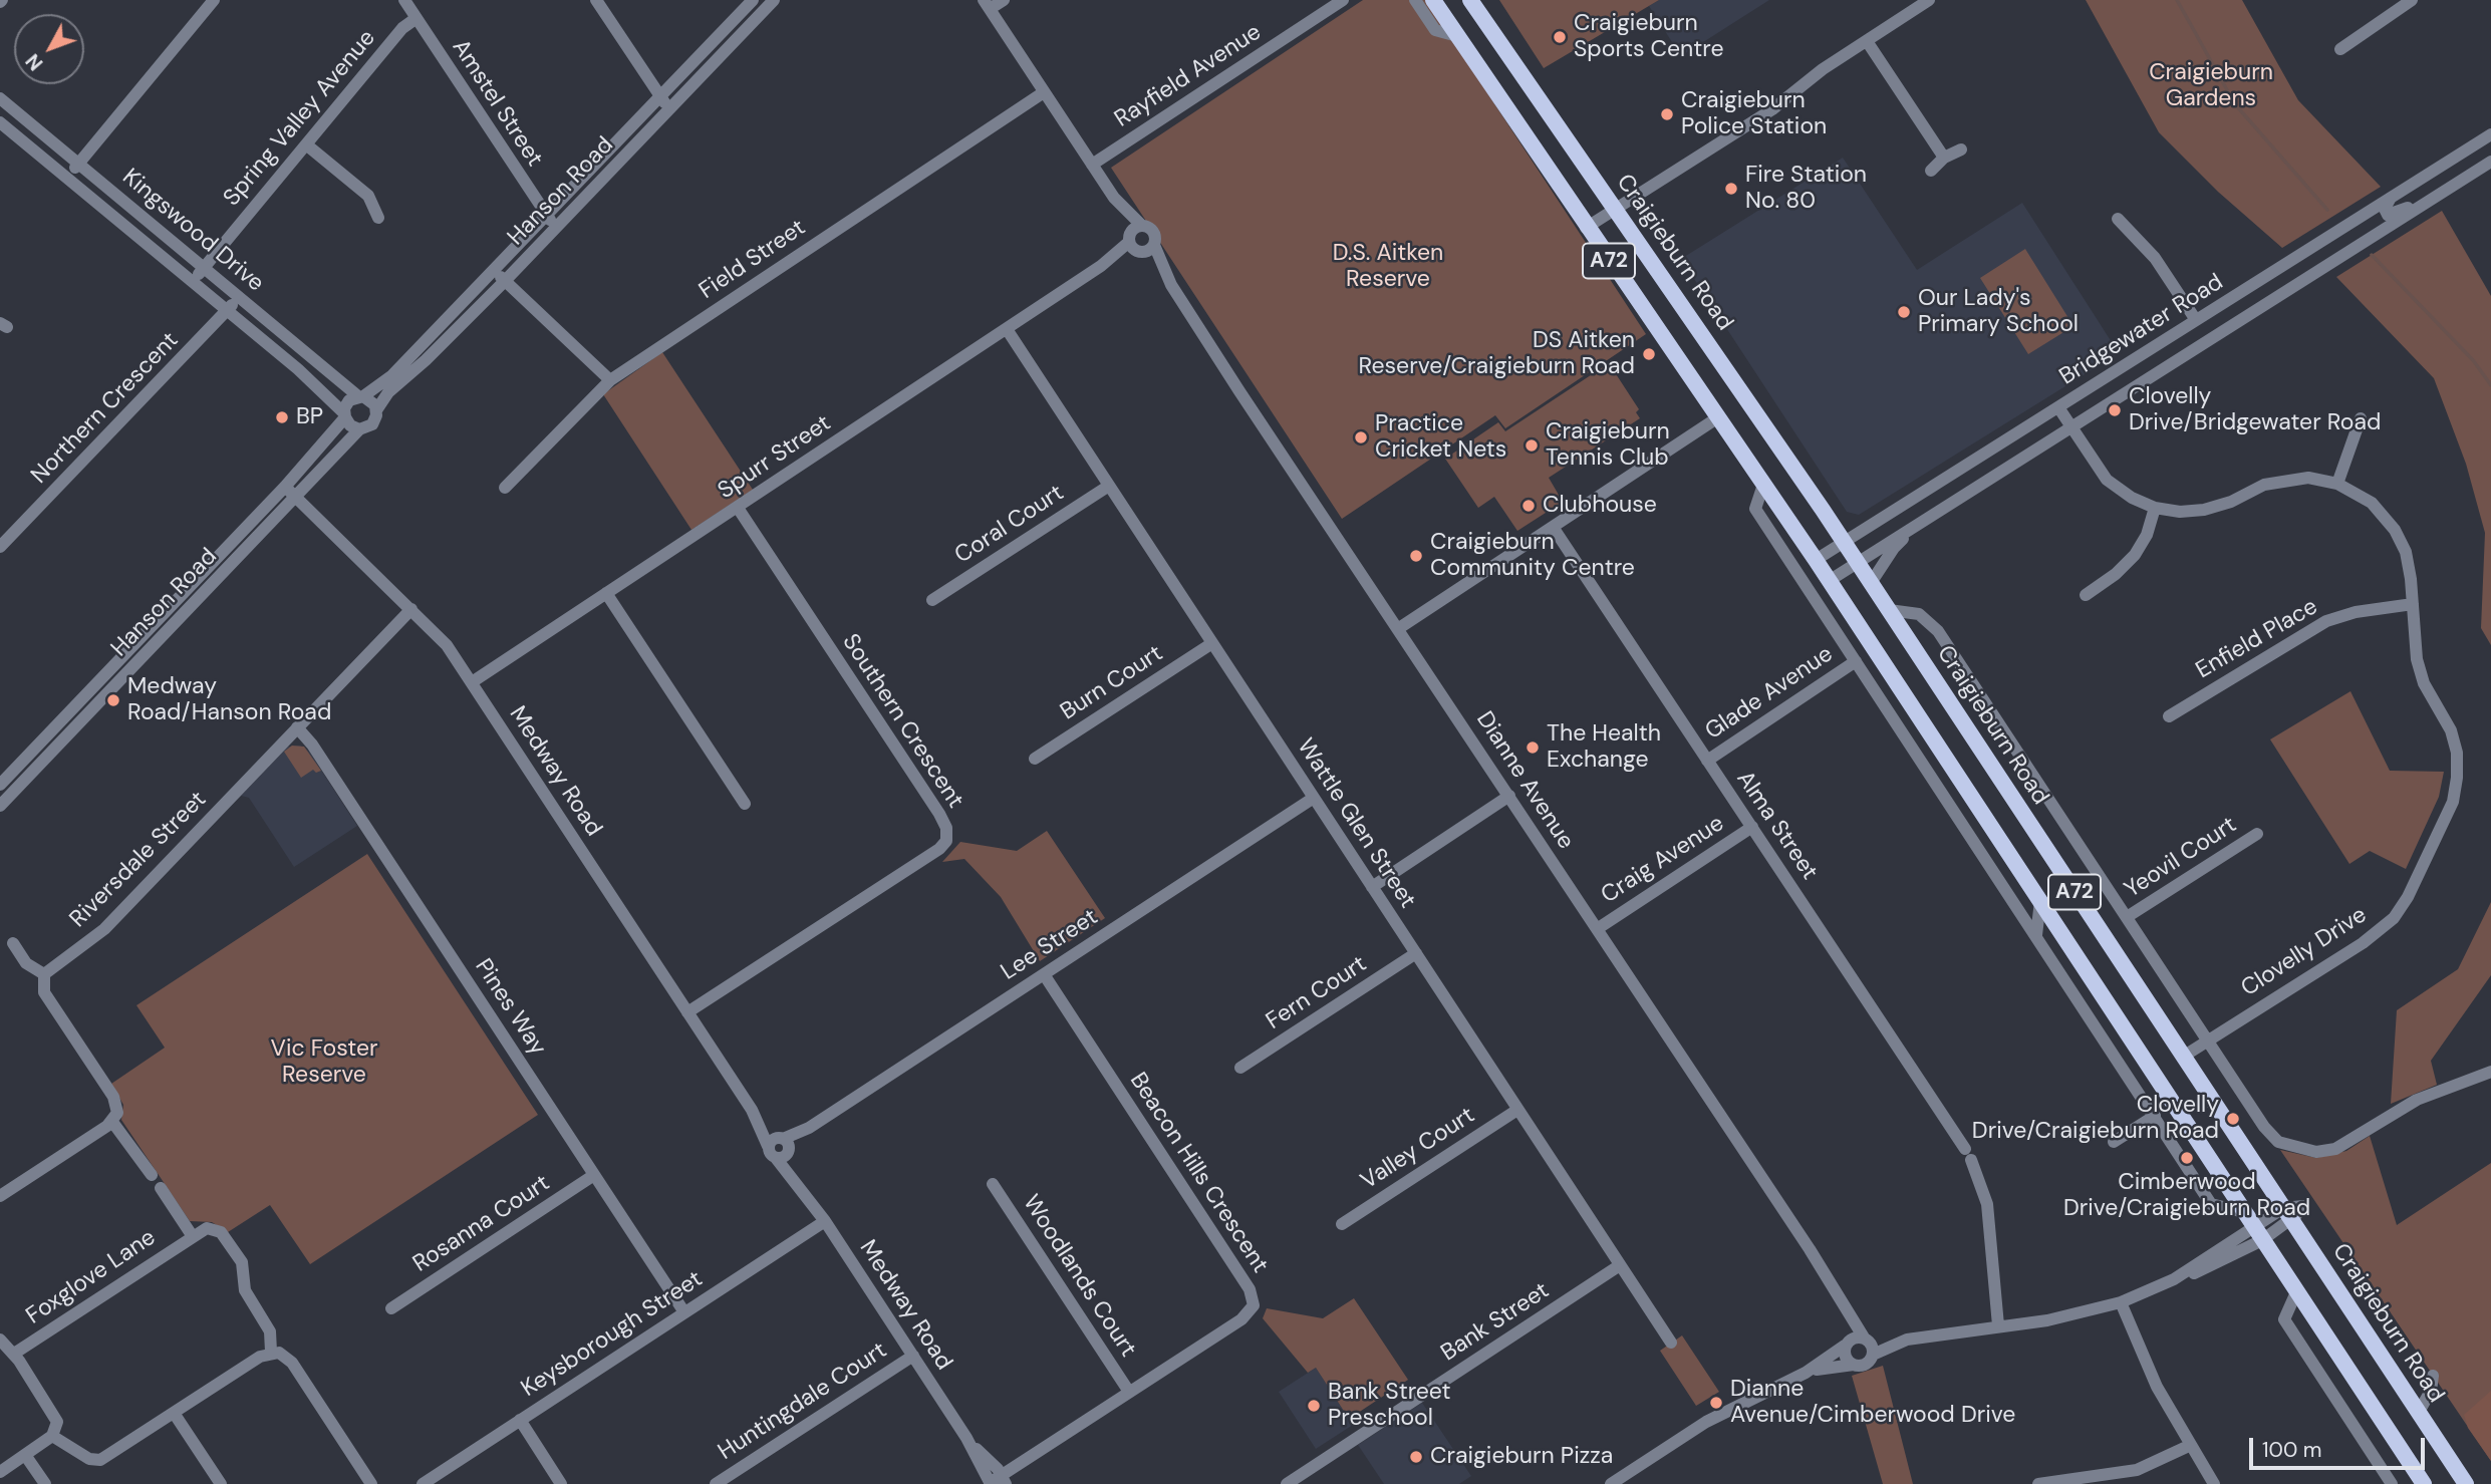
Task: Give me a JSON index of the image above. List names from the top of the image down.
{
  "streets": {
    "main road": ["Craigieburn Road", "A72"],
    "street": [
      "Rayfield Avenue",
      "Amstel Street",
      "Spring Valley Avenue",
      "Hanson Road",
      "Kingswood Drive",
      "Field Street",
      "Bridgewater Road",
      "Northern Crescent",
      "Spurr Street",
      "Coral Court",
      "Enfield Place",
      "Burn Court",
      "Glade Avenue",
      "Southern Crescent",
      "Medway Road",
      "Dianne Avenue",
      "Wattle Glen Street",
      "Alma Street",
      "Yeovil Court",
      "Riversdale Street",
      "Craig Avenue",
      "Lee Street",
      "Clovelly Drive",
      "Fern Court",
      "Pines Way",
      "Valley Court",
      "Beacon Hills Crescent",
      "Rosanna Court",
      "Woodlands Court",
      "Foxglove Lane",
      "Bank Street",
      "Keysborough Street",
      "Huntingdale Court"
    ]
  },
  "crossings": [
    ["Rayfield Avenue", "Dianne Avenue"],
    ["Amstel Street", "Spring Valley Avenue"],
    ["Amstel Street", "Hanson Road"],
    ["Spring Valley Avenue", "Kingswood Drive"],
    ["Hanson Road", "Kingswood Drive"],
    ["Hanson Road", "Medway Road"],
    ["Kingswood Drive", "Northern Crescent"],
    ["Craigieburn Road", "Bridgewater Road"],
    ["Craigieburn Road", "Clovelly Drive"],
    ["Field Street", "Dianne Avenue"],
    ["A72", "Bridgewater Road"],
    ["Bridgewater Road", "Clovelly Drive"],
    ["Spurr Street", "Southern Crescent"],
    ["Spurr Street", "Medway Road"],
    ["Spurr Street", "Dianne Avenue"],
    ["Spurr Street", "Wattle Glen Street"],
    ["Coral Court", "Wattle Glen Street"],
    ["Enfield Place", "Clovelly Drive"],
    ["Burn Court", "Wattle Glen Street"],
    ["Glade Avenue", "Alma Street"],
    ["Southern Crescent", "Medway Road"],
    ["Medway Road", "Riversdale Street"],
    ["Medway Road", "Lee Street"],
    ["Medway Road", "Beacon Hills Crescent"],
    ["Medway Road", "Keysborough Street"],
    ["Medway Road", "Huntingdale Court"],
    ["Dianne Avenue", "Craig Avenue"],
    ["Wattle Glen Street", "Lee Street"],
    ["Wattle Glen Street", "Fern Court"],
    ["Wattle Glen Street", "Valley Court"],
    ["Wattle Glen Street", "Bank Street"],
    ["Alma Street", "Craig Avenue"],
    ["Riversdale Street", "Pines Way"],
    ["Lee Street", "Beacon Hills Crescent"],
    ["Pines Way", "Rosanna Court"],
    ["Pines Way", "Keysborough Street"],
    ["Beacon Hills Crescent", "Woodlands Court"]
  ],
  "parks": ["Craigieburn Gardens", "D.S. Aitken Reserve", "Vic Foster Reserve"],
  "places": [
    "Craigieburn Sports Centre",
    "Craigieburn Police Station",
    "Fire Station No. 80",
    "Our Lady's Primary School",
    "DS Aitken Reserve/Craigieburn Road",
    "Clovelly Drive/Bridgewater Road",
    "BP",
    "Practice Cricket Nets",
    "Craigieburn Tennis Club",
    "Clubhouse",
    "Craigieburn Community Centre",
    "Medway Road/Hanson Road",
    "The Health Exchange",
    "Clovelly Drive/Craigieburn Road",
    "Cimberwood Drive/Craigieburn Road",
    "Dianne Avenue/Cimberwood Drive",
    "Bank Street Preschool",
    "Craigieburn Pizza"
  ],
  "scale_bar": "100 m",
  "north": "bottom left"
}
